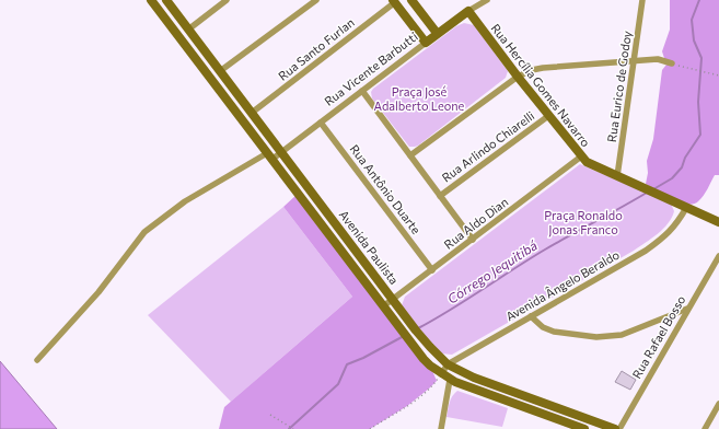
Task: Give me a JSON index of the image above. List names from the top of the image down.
{
  "streets": {
    "street": [
      "Rua Santo Furlan",
      "Rua Vicente Barbutti",
      "Rua Hercília Gomes Navarro",
      "Rua Eurico de Godoy",
      "Rua Arlindo Chiarelli",
      "Rua Antônio Duarte",
      "Rua Aldo Dian",
      "Avenida Paulista",
      "Avenida Ângelo Beraldo",
      "Rua Rafael Bosso"
    ]
  },
  "crossings": [
    ["Rua Santo Furlan", "Avenida Paulista"],
    ["Rua Vicente Barbutti", "Rua Hercília Gomes Navarro"],
    ["Rua Vicente Barbutti", "Rua Antônio Duarte"],
    ["Rua Vicente Barbutti", "Avenida Paulista"],
    ["Rua Hercília Gomes Navarro", "Rua Eurico de Godoy"],
    ["Rua Hercília Gomes Navarro", "Rua Arlindo Chiarelli"],
    ["Rua Hercília Gomes Navarro", "Rua Aldo Dian"],
    ["Rua Hercília Gomes Navarro", "Avenida Ângelo Beraldo"],
    ["Rua Antônio Duarte", "Rua Aldo Dian"],
    ["Rua Aldo Dian", "Avenida Paulista"],
    ["Avenida Paulista", "Avenida Ângelo Beraldo"]
  ],
  "water": ["Córrego Jequitibá"],
  "parks": ["Praça José Adalberto Leone", "Praça Ronaldo Jonas Franco"]
}
